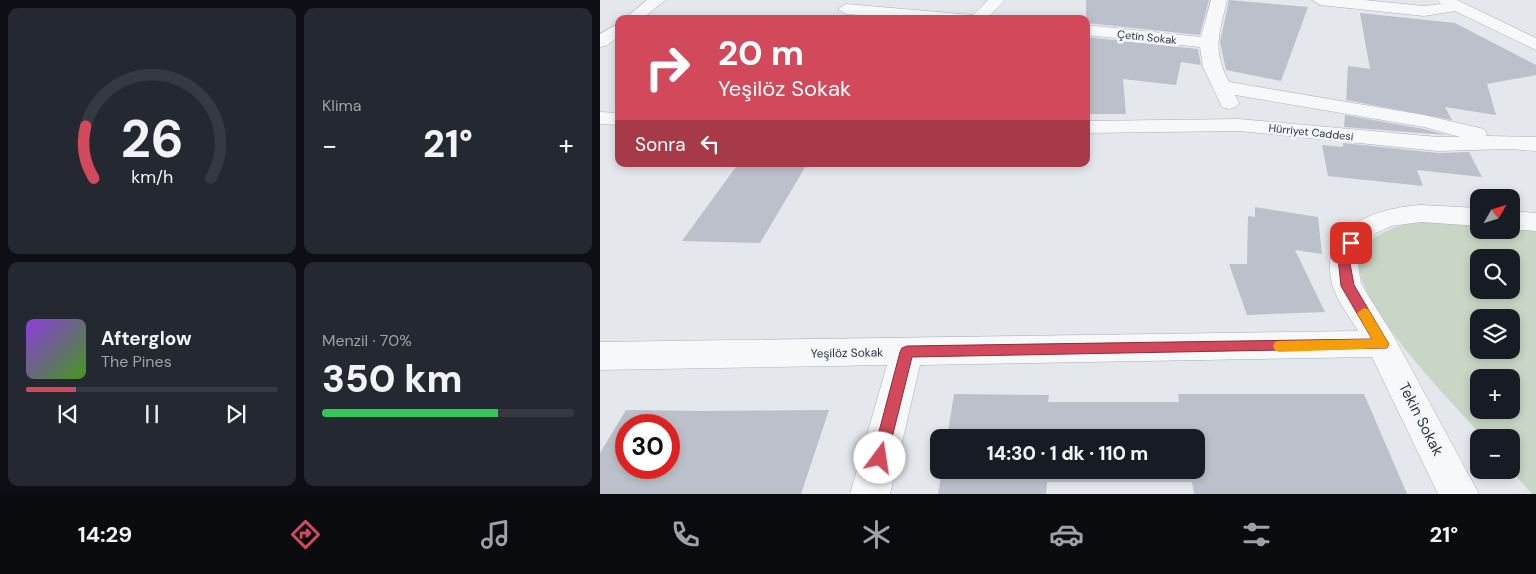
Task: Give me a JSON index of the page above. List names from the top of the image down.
{
  "streets": {
    "street": [
      "Çetin Sokak",
      "Hürriyet Caddesi",
      "Yeşilöz Sokak",
      "Tekin Sokak"
    ]
  },
  "crossings": [
    ["Yeşilöz Sokak", "Tekin Sokak"]
  ],
  "north": "top right",
  "page": {
    "tile": [
      "Klima",
      ["Menzil · 70%", "350 km"]
    ],
    "turn": ["20 m", "Yeşilöz Sokak"],
    "then": "Sonra",
    "heat": ["−", "21°", "+"],
    "map_buttons": ["+", "−"],
    "song": ["Afterglow", "The Pines"],
    "limit": "30",
    "trip": "14:30 · 1 dk · 110 m",
    "tabs": ["14:29", "21°"],
    "gauge": ["26", "km/h"]
  }
}
